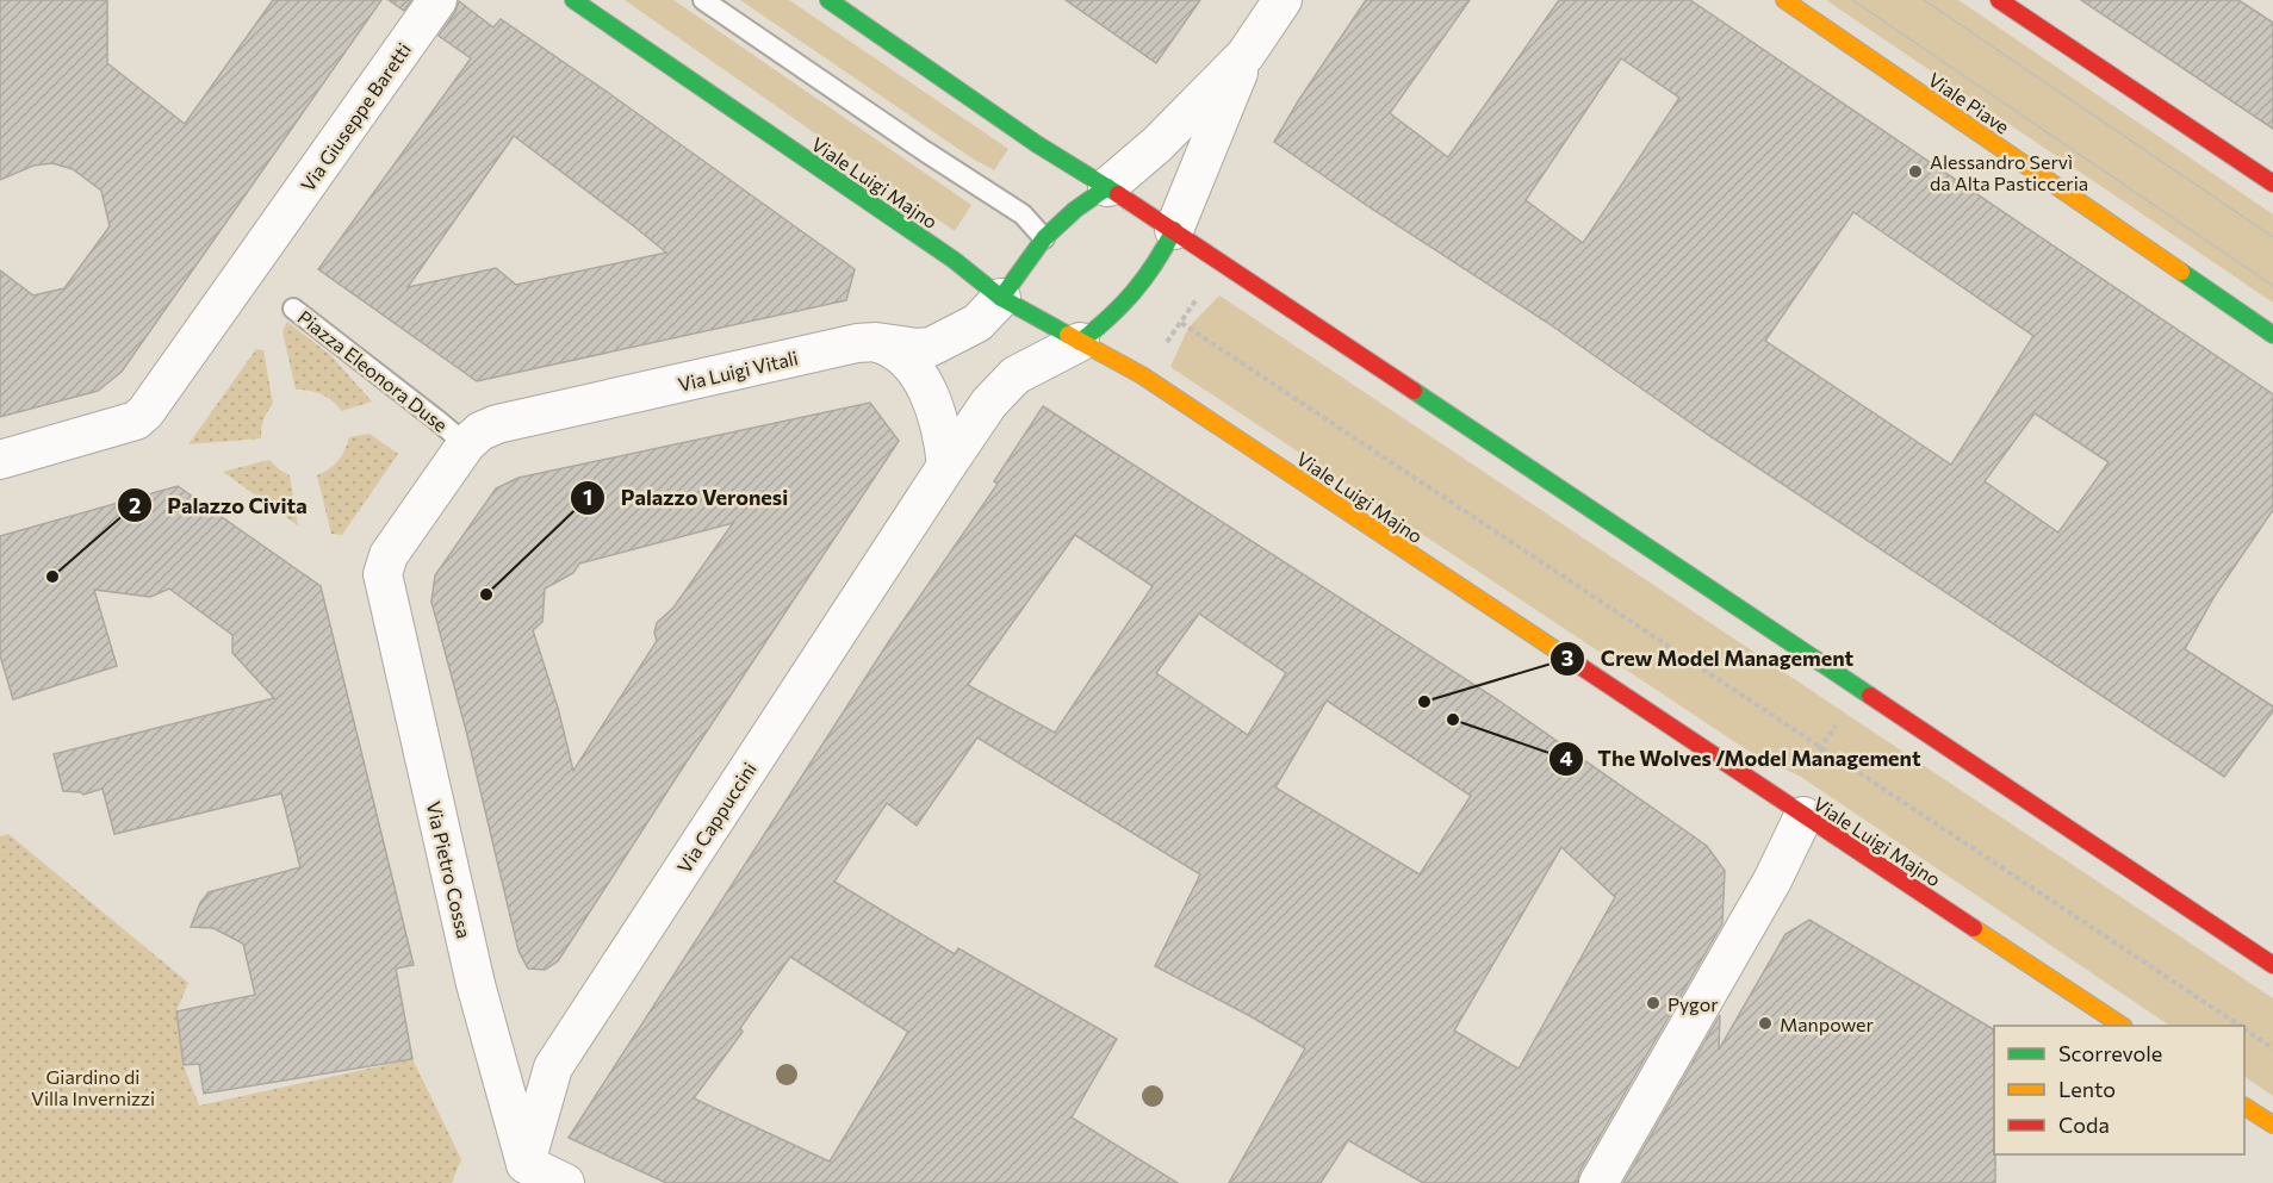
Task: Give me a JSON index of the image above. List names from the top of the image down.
{
  "streets": {
    "main road": ["Viale Piave", "Viale Luigi Majno"],
    "street": [
      "Via Giuseppe Baretti",
      "Piazza Eleonora Duse",
      "Via Luigi Vitali",
      "Via Cappuccini",
      "Via Pietro Cossa"
    ]
  },
  "crossings": [
    ["Viale Luigi Majno", "Via Luigi Vitali"],
    ["Viale Luigi Majno", "Via Cappuccini"],
    ["Piazza Eleonora Duse", "Via Luigi Vitali"],
    ["Piazza Eleonora Duse", "Via Pietro Cossa"],
    ["Via Cappuccini", "Via Pietro Cossa"]
  ],
  "parks": ["Giardino di Villa Invernizzi"],
  "places": [
    "Alessandro Servì da Alta Pasticceria",
    "Palazzo Civita",
    "Palazzo Veronesi",
    "Crew Model Management",
    "The Wolves /Model Management",
    "Pygor",
    "Manpower"
  ],
  "legend": ["Scorrevole", "Lento", "Coda"]
}
